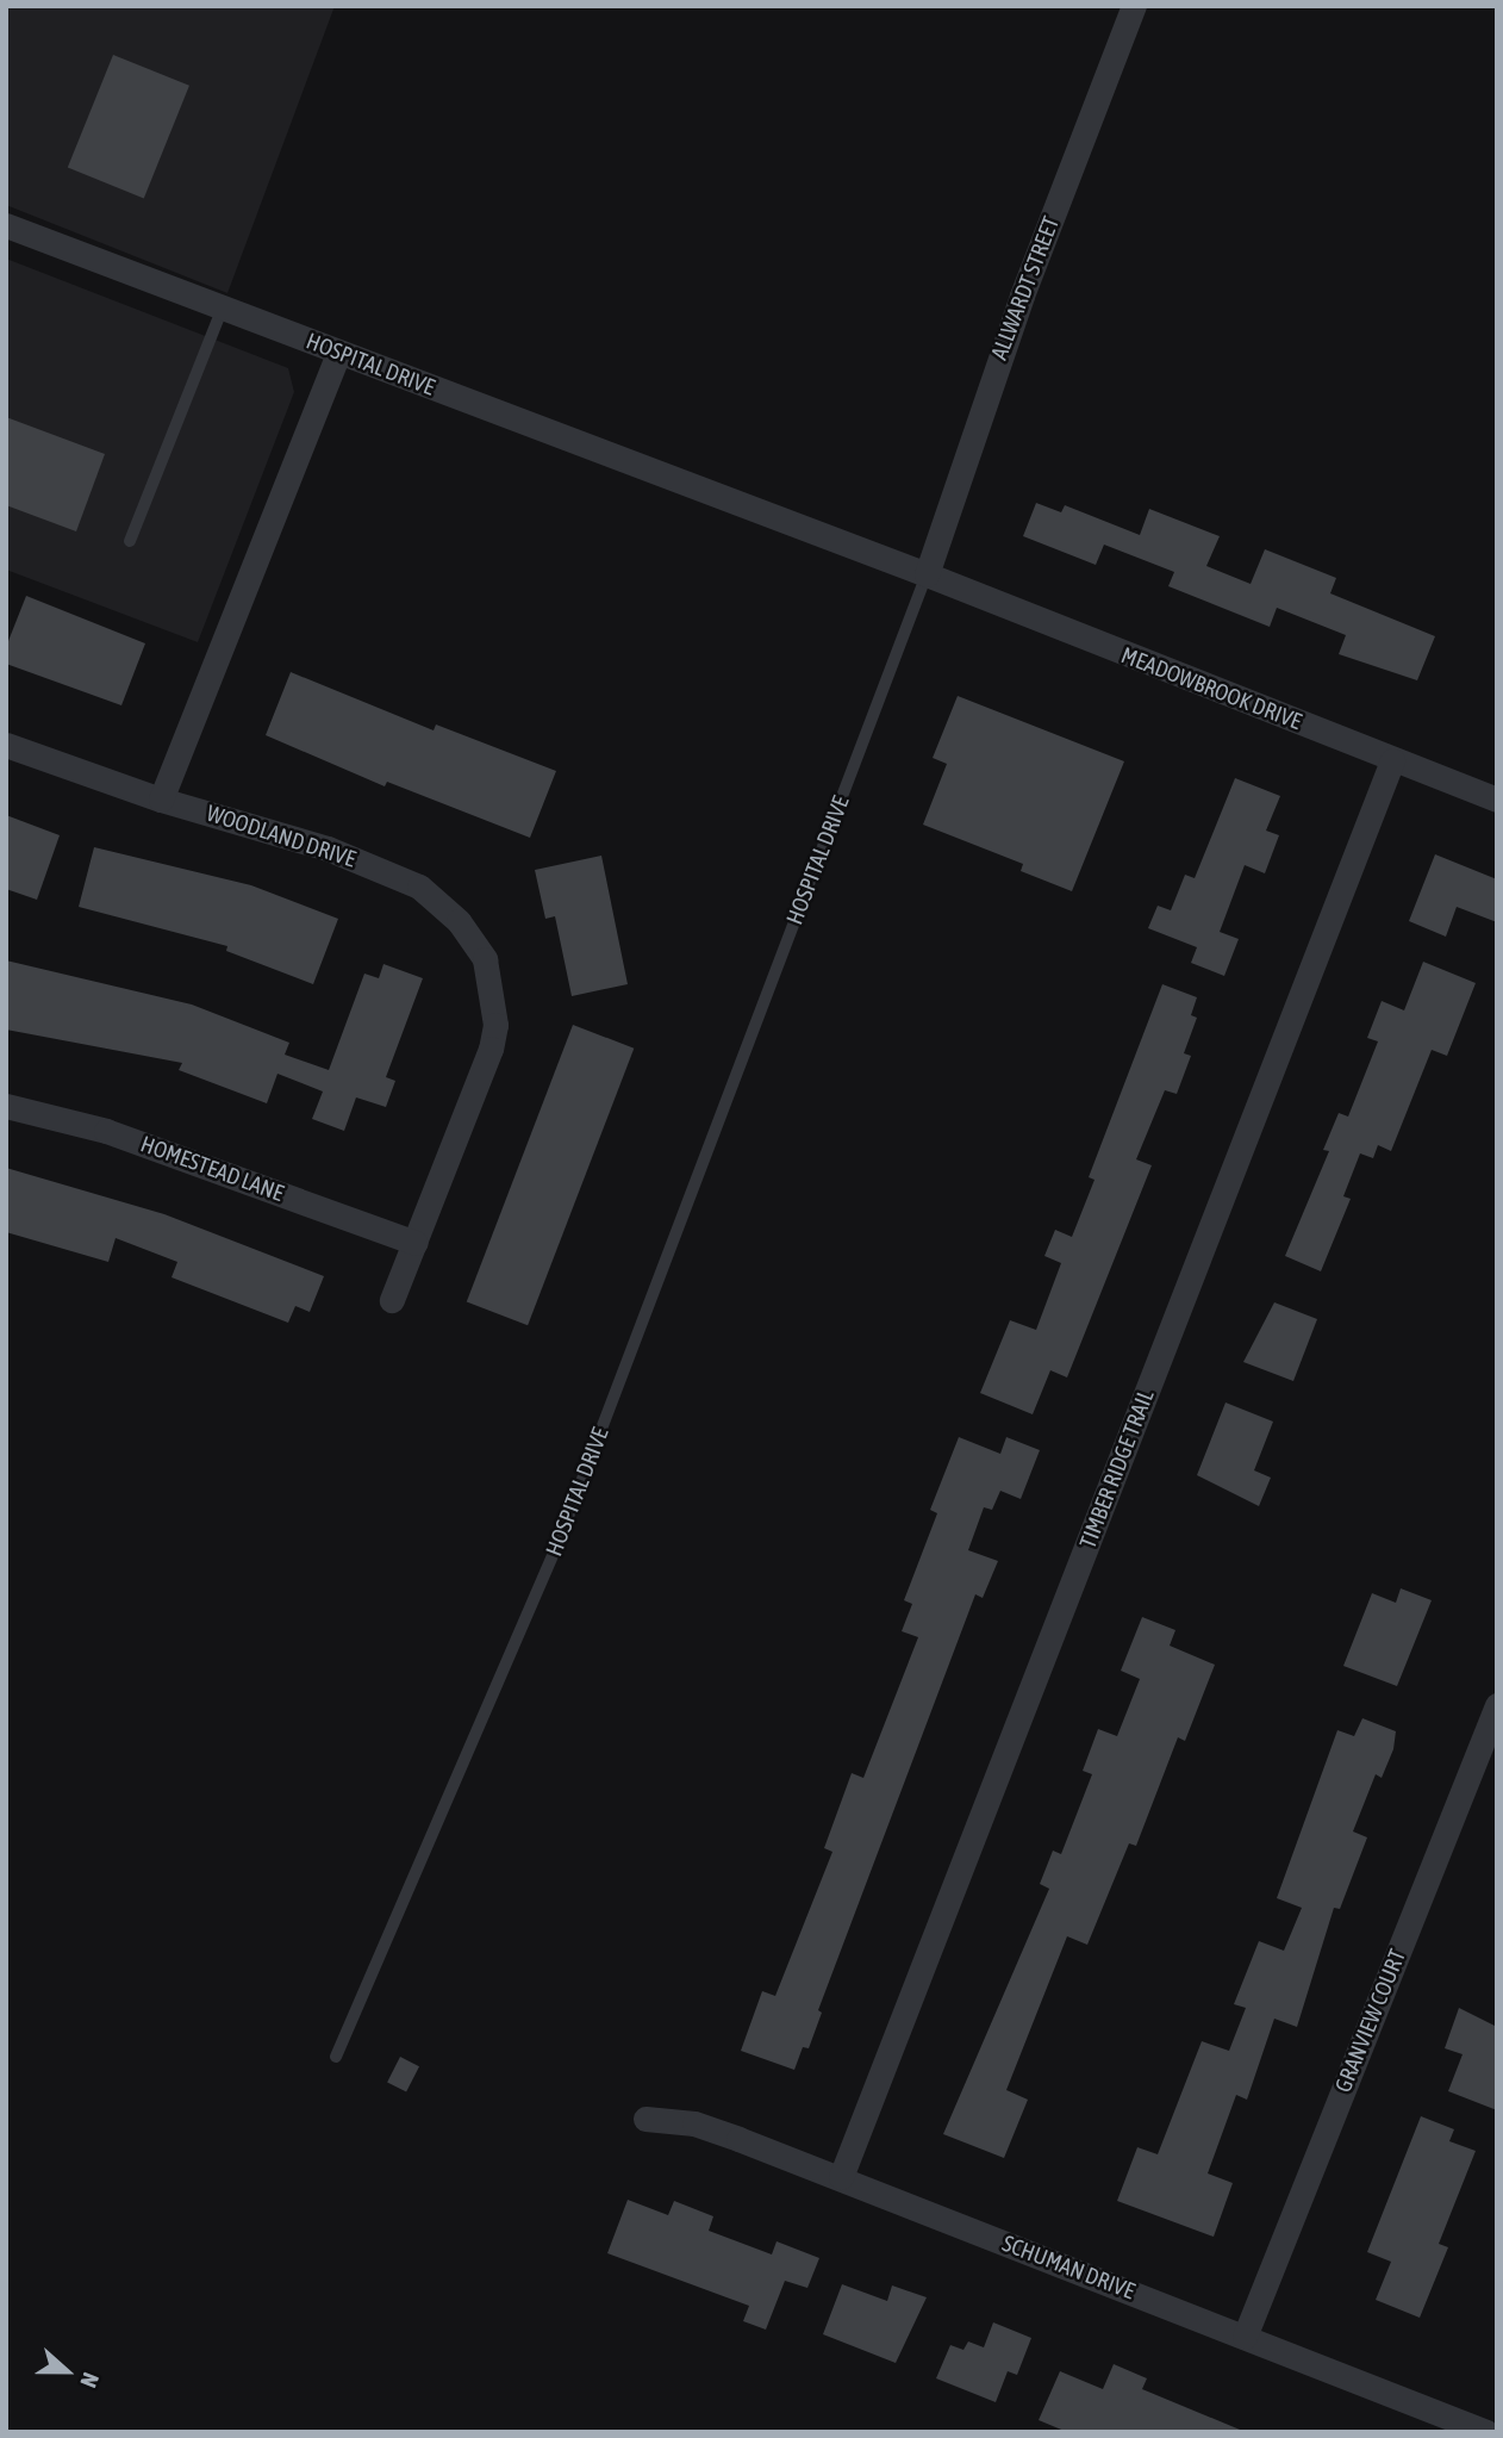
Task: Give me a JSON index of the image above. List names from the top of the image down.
{
  "streets": {
    "street": [
      "ALLWARDT STREET",
      "HOSPITAL DRIVE",
      "MEADOWBROOK DRIVE",
      "WOODLAND DRIVE",
      "HOMESTEAD LANE",
      "TIMBER RIDGE TRAIL",
      "GRANVIEW COURT",
      "SCHUMAN DRIVE"
    ]
  },
  "crossings": [
    ["ALLWARDT STREET", "HOSPITAL DRIVE"],
    ["ALLWARDT STREET", "MEADOWBROOK DRIVE"],
    ["HOSPITAL DRIVE", "MEADOWBROOK DRIVE"],
    ["MEADOWBROOK DRIVE", "TIMBER RIDGE TRAIL"],
    ["WOODLAND DRIVE", "HOMESTEAD LANE"],
    ["TIMBER RIDGE TRAIL", "SCHUMAN DRIVE"],
    ["GRANVIEW COURT", "SCHUMAN DRIVE"]
  ],
  "north": "right"
}
